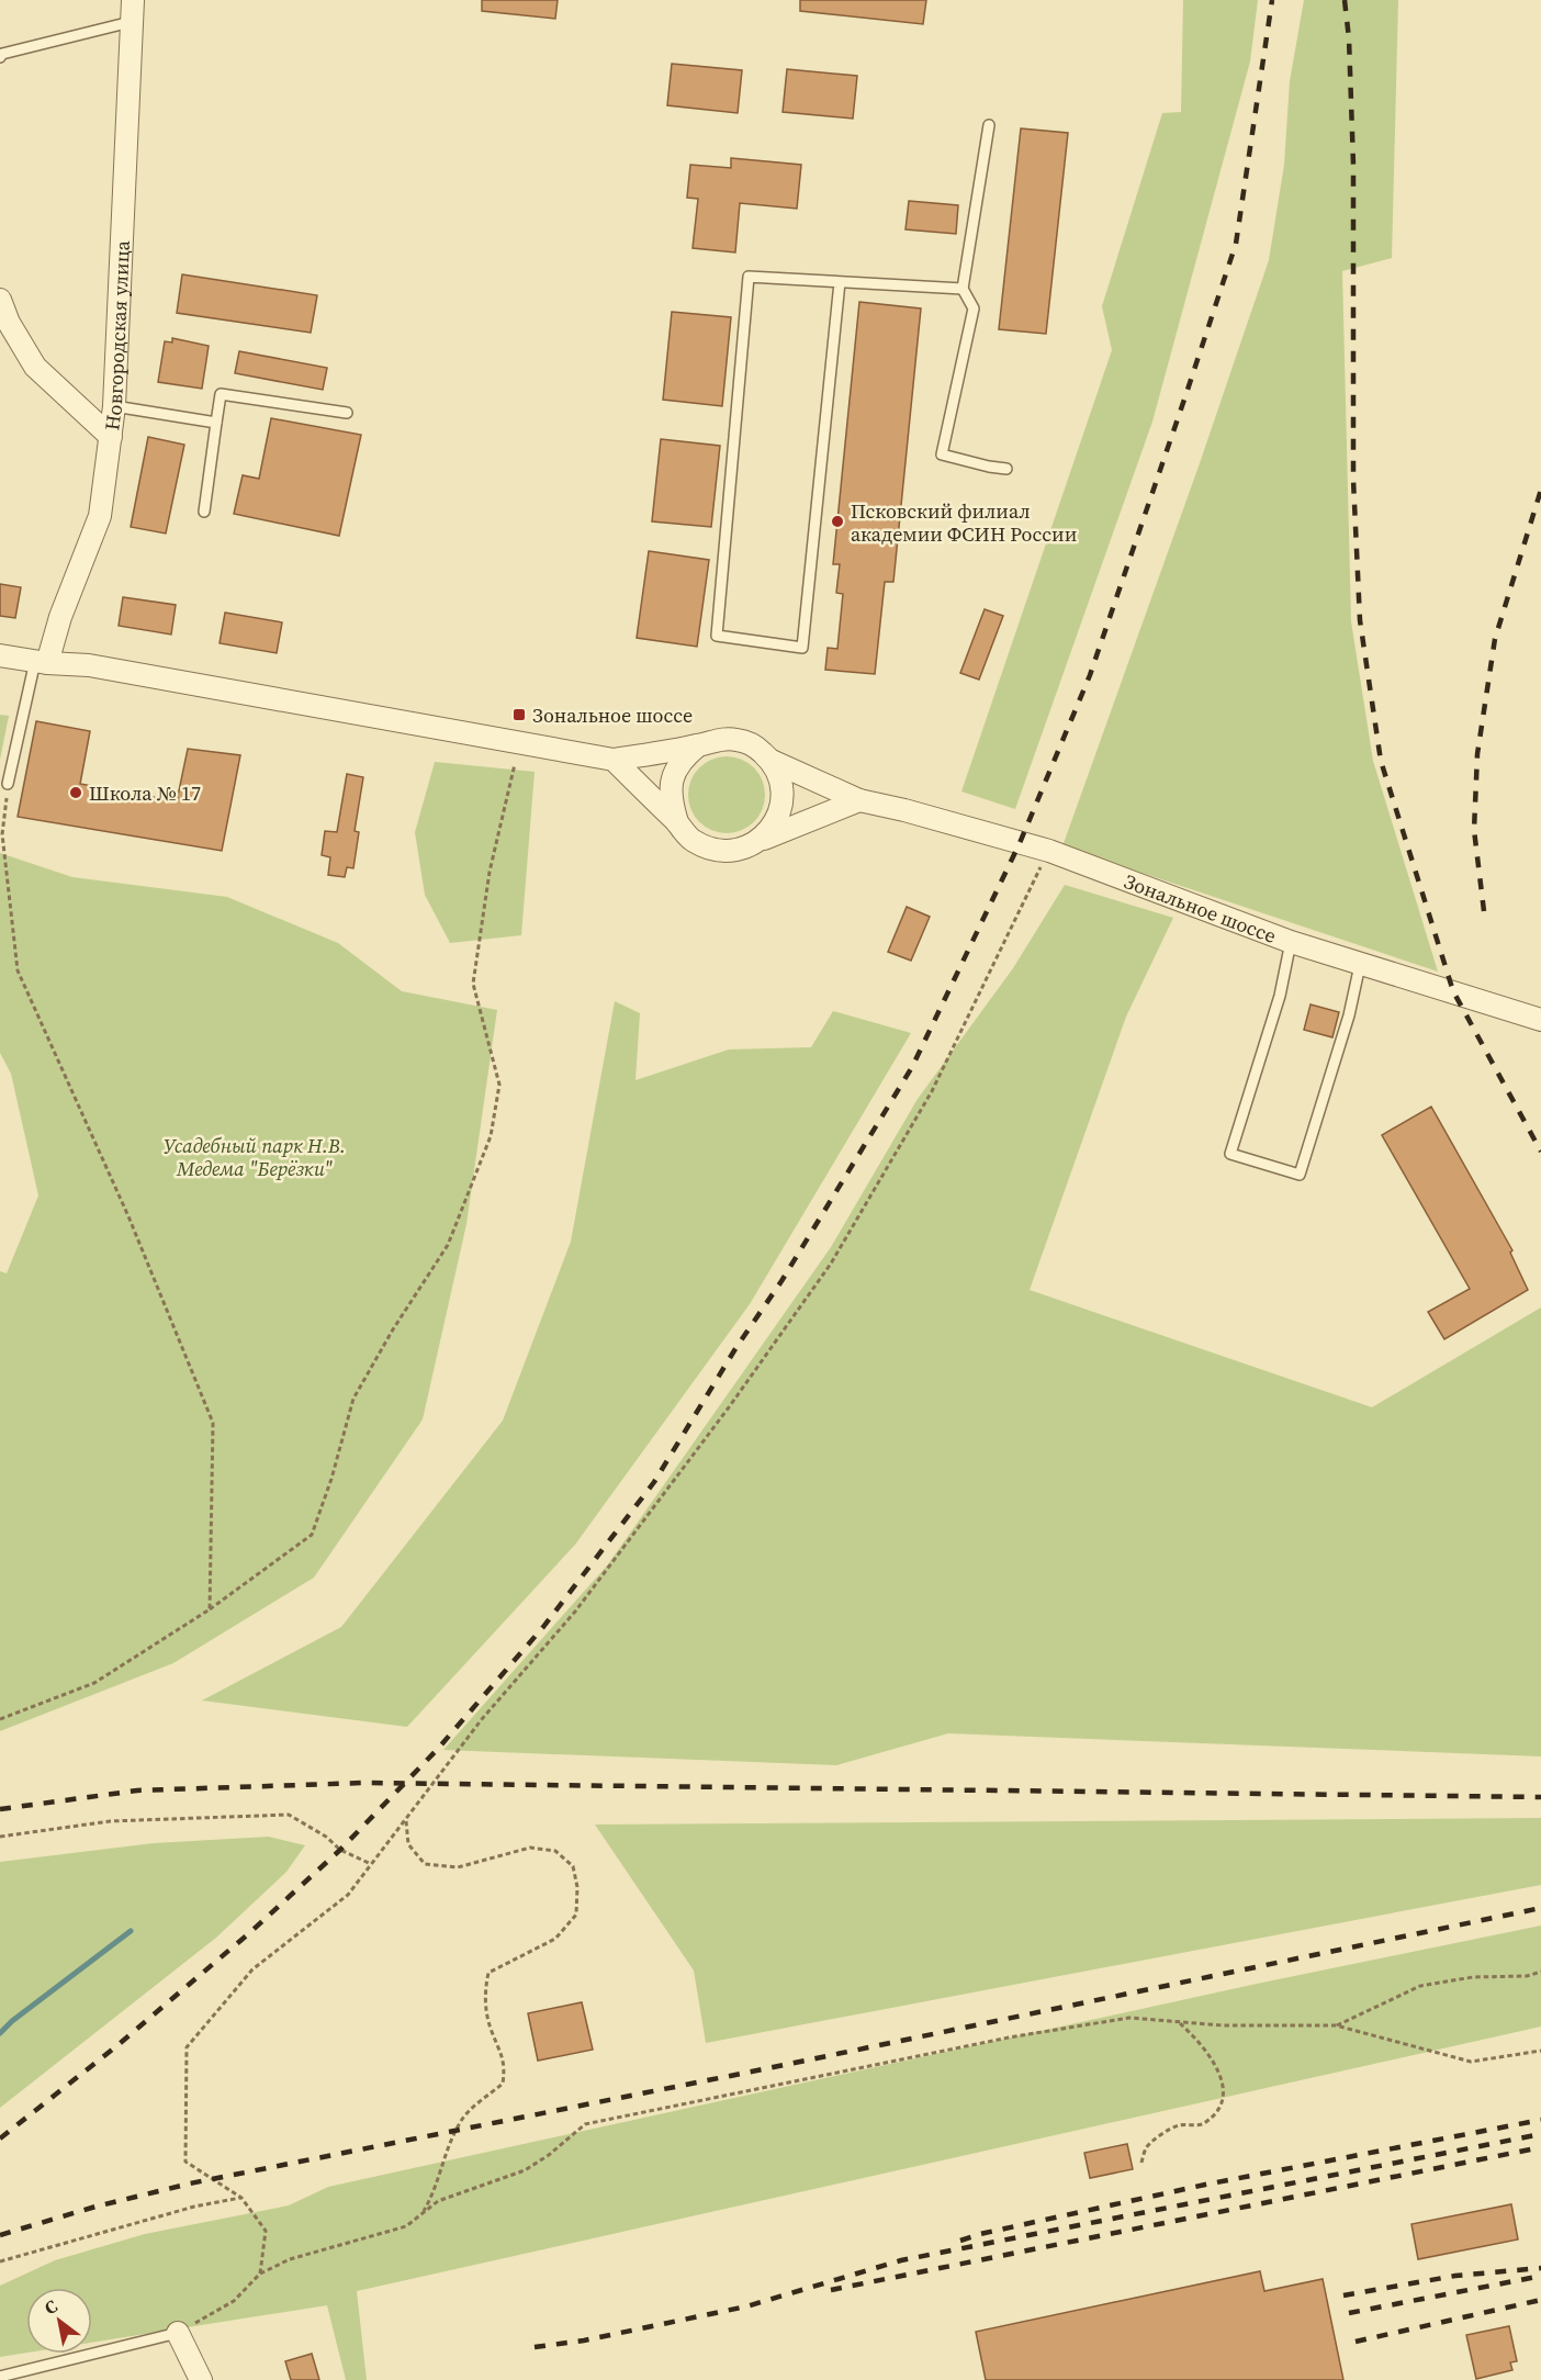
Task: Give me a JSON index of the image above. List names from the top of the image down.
{
  "streets": {
    "street": ["Новгородская улица", "Зональное шоссе"]
  },
  "crossings": [
    ["Новгородская улица", "Зональное шоссе"]
  ],
  "parks": ["Усадебный парк Н.В. Медема \"Берёзки\""],
  "places": {
    "other": ["Псковский филиал академии ФСИН России", "Школа № 17"],
    "transit": ["Зональное шоссе"]
  },
  "north": "top left"
}
